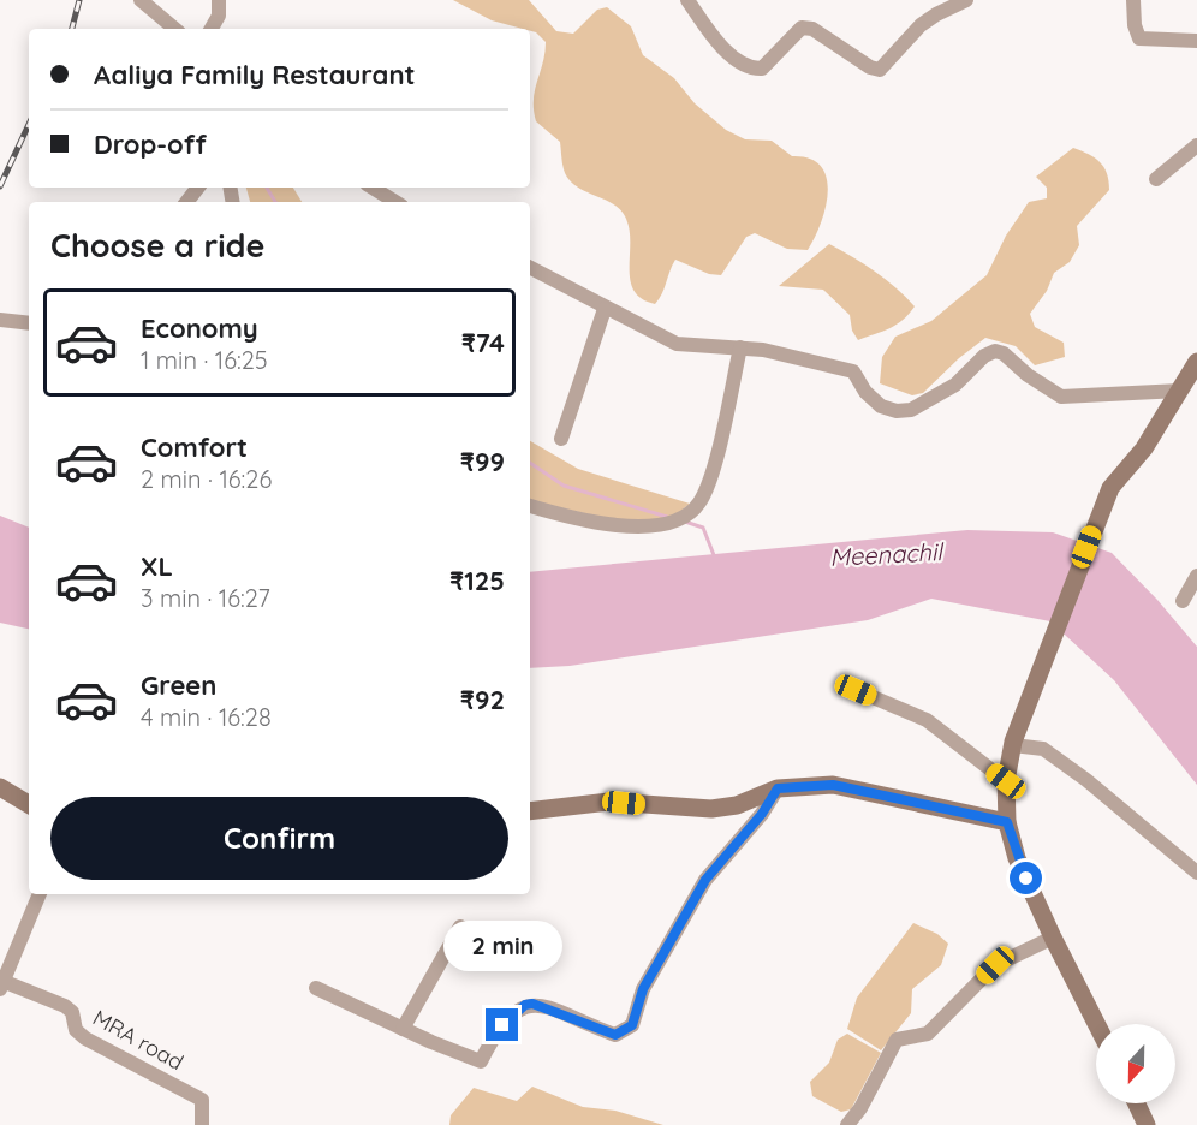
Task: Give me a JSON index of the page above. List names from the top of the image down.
{
  "streets": {
    "street": ["MRA road"]
  },
  "water": ["Meenachil"],
  "north": "bottom",
  "page": {
    "banner": ["Aaliya Family Restaurant", "Drop-off"],
    "heading": "Choose a ride",
    "list": [
      {
        "name": "Economy",
        "note": "1 min · 16:25",
        "value": "₹74"
      },
      {
        "name": "Comfort",
        "note": "2 min · 16:26",
        "value": "₹99"
      },
      {
        "name": "XL",
        "note": "3 min · 16:27",
        "value": "₹125"
      },
      {
        "name": "Green",
        "note": "4 min · 16:28",
        "value": "₹92"
      }
    ],
    "buttons": "Confirm",
    "bubble": "2 min"
  }
}
